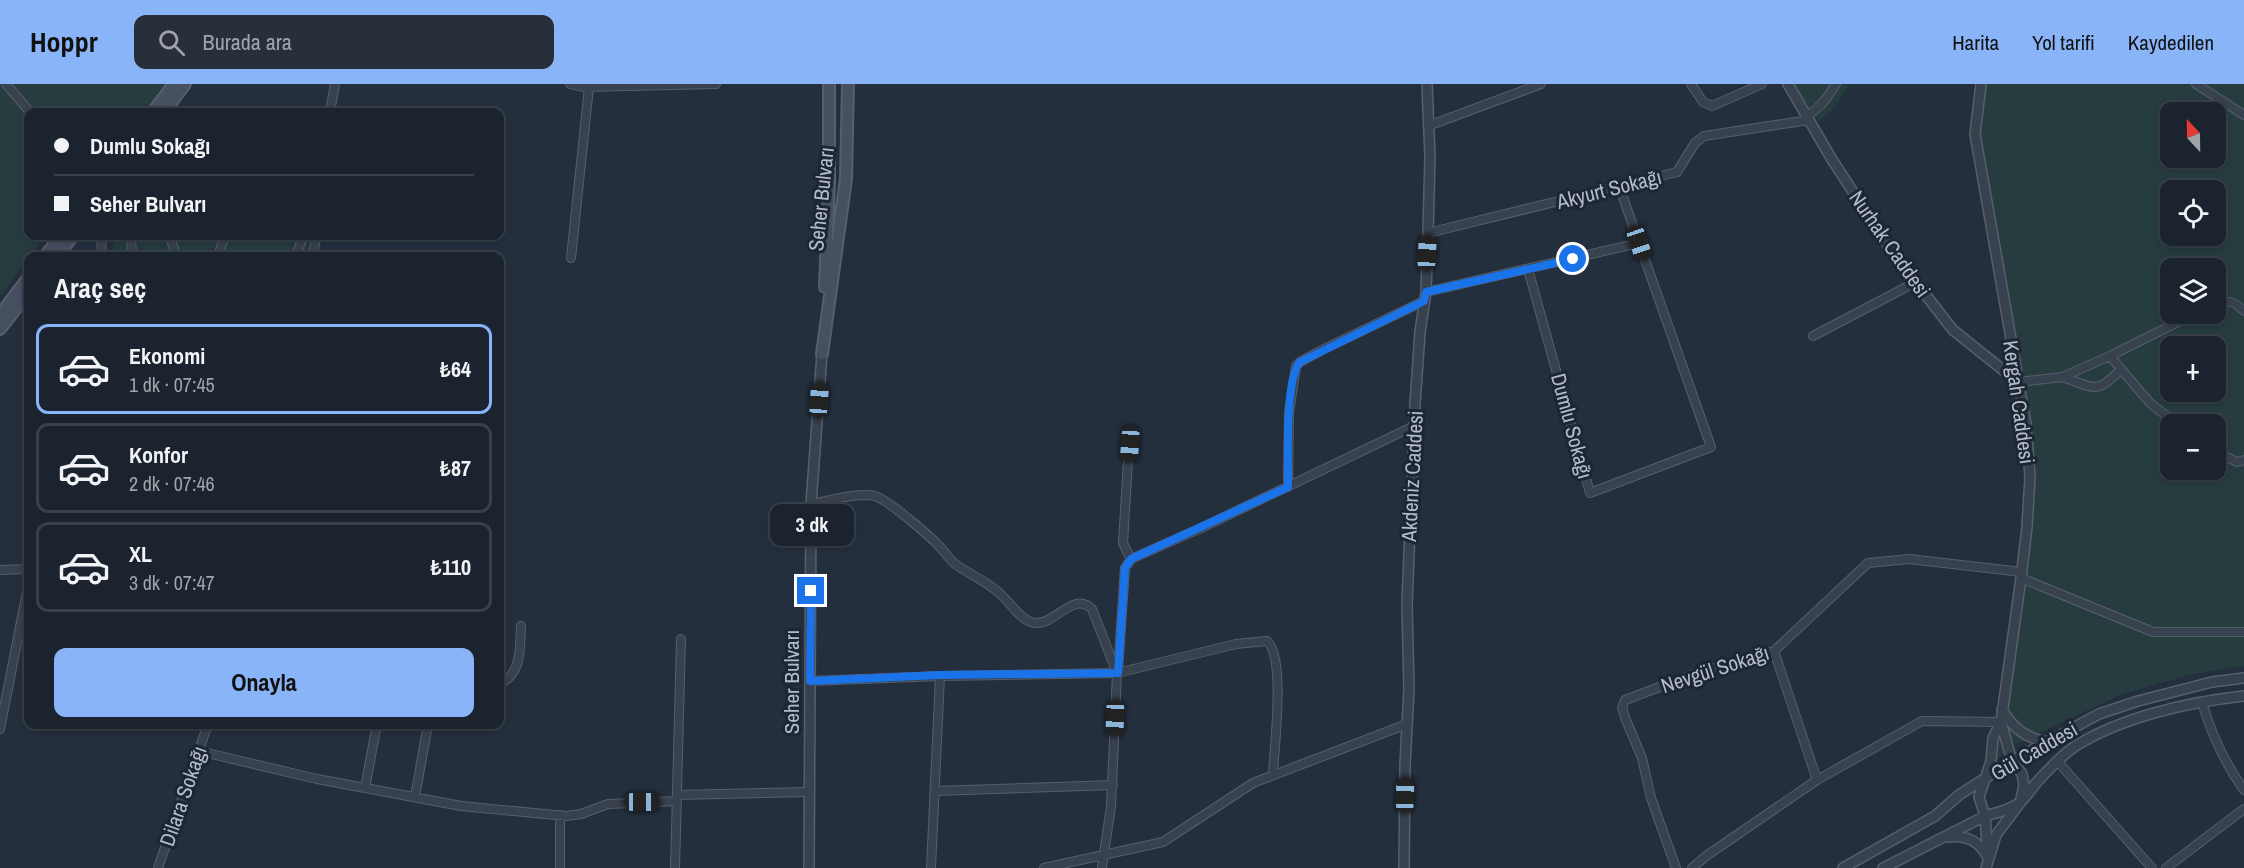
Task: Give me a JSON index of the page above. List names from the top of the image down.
{
  "streets": {
    "main road": ["Seher Bulvarı"],
    "street": [
      "Akyurt Sokağı",
      "Nurhak Caddesi",
      "Kergah Caddesi",
      "Dumlu Sokağı",
      "Akdeniz Caddesi",
      "Nevgül Sokağı",
      "Gül Caddesi",
      "Dilara Sokağı"
    ]
  },
  "crossings": [
    ["Akyurt Sokağı", "Nurhak Caddesi"],
    ["Akyurt Sokağı", "Dumlu Sokağı"],
    ["Akyurt Sokağı", "Akdeniz Caddesi"],
    ["Nurhak Caddesi", "Kergah Caddesi"],
    ["Kergah Caddesi", "Nevgül Sokağı"],
    ["Kergah Caddesi", "Gül Caddesi"]
  ],
  "north": "top",
  "page": {
    "header": "Hoppr",
    "search": "Burada ara",
    "nav": ["Harita", "Yol tarifi", "Kaydedilen"],
    "map_buttons": ["+", "−"],
    "banner": ["Dumlu Sokağı", "Seher Bulvarı"],
    "heading": "Araç seç",
    "list": [
      {
        "name": "Ekonomi",
        "note": "1 dk · 07:45",
        "value": "₺64"
      },
      {
        "name": "Konfor",
        "note": "2 dk · 07:46",
        "value": "₺87"
      },
      {
        "name": "XL",
        "note": "3 dk · 07:47",
        "value": "₺110"
      }
    ],
    "bubble": "3 dk",
    "buttons": "Onayla"
  }
}
